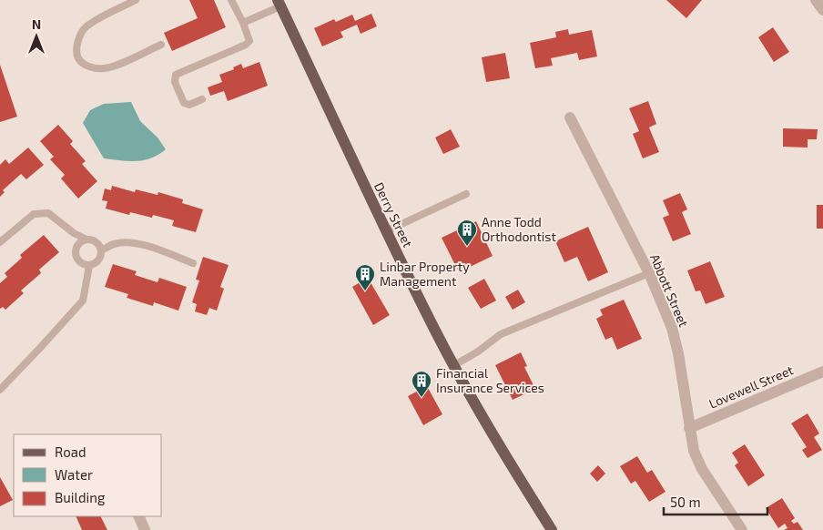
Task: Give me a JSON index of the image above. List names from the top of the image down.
{
  "streets": {
    "main road": ["Derry Street"],
    "street": ["Abbott Street", "Lovewell Street"]
  },
  "crossings": [
    ["Abbott Street", "Lovewell Street"]
  ],
  "places": {
    "building": ["Anne Todd Orthodontist", "Linbar Property Management", "Financial Insurance Services"]
  },
  "legend": ["Road", "Water", "Building"],
  "scale_bar": "50 m",
  "north": "top"
}
